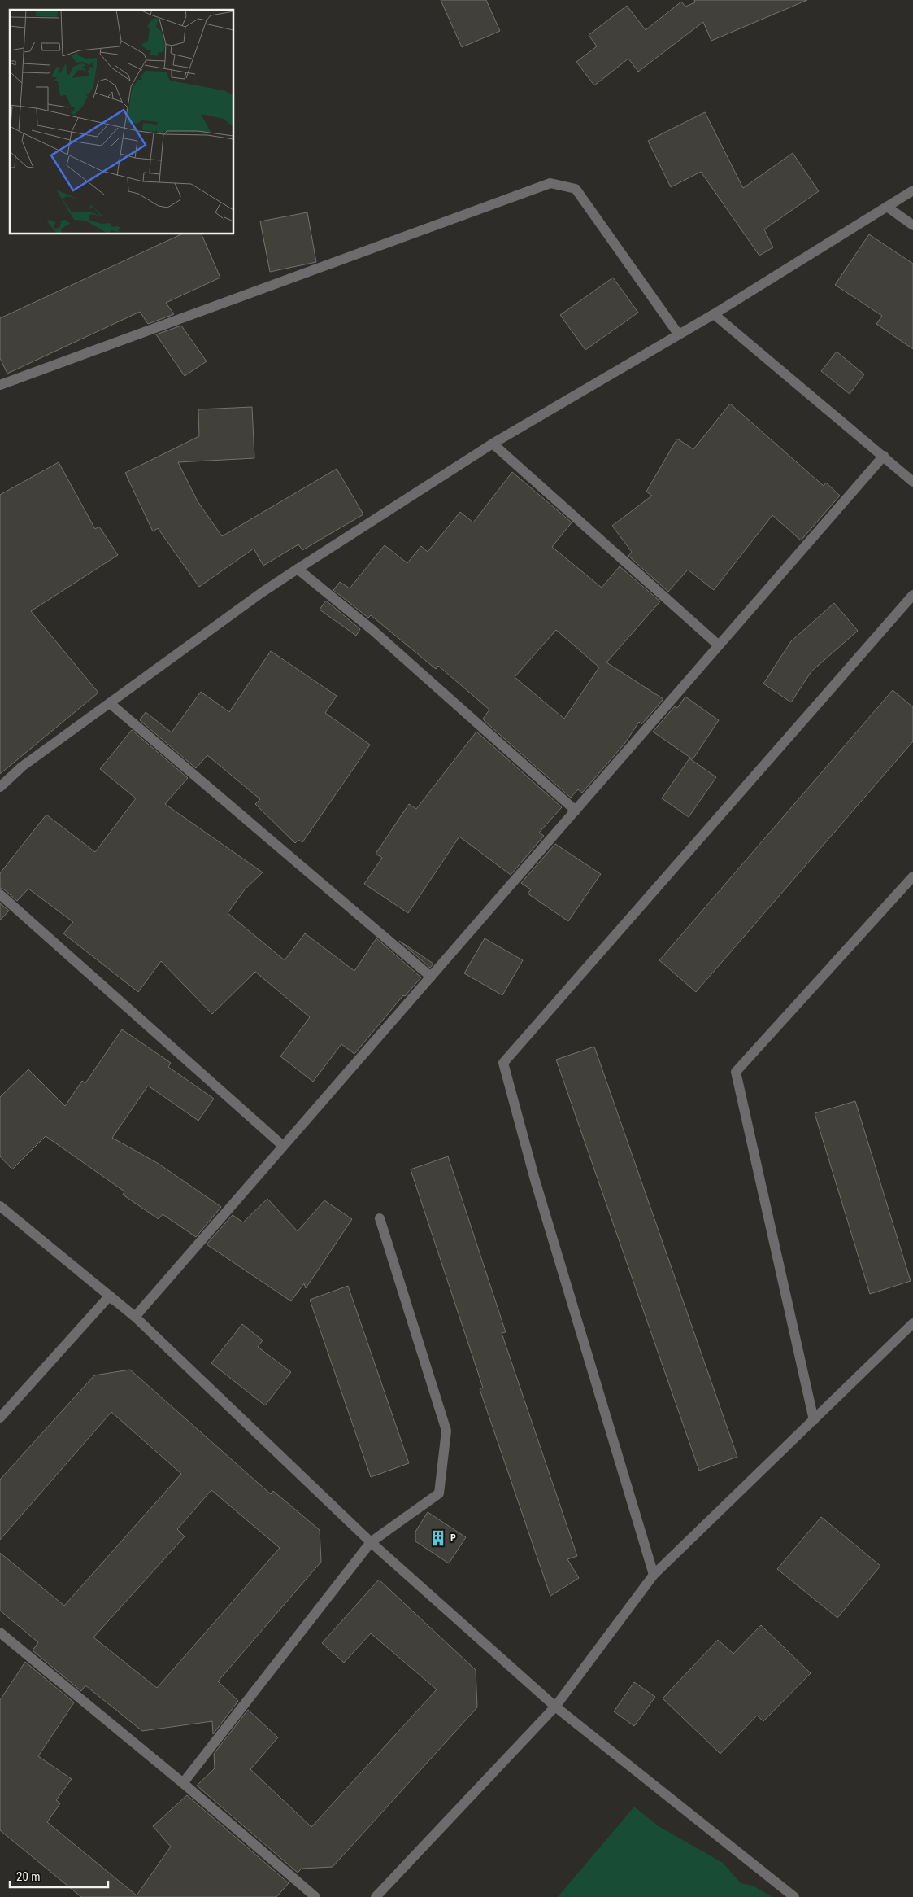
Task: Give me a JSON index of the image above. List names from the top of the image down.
{
  "places": {
    "building": ["P"]
  },
  "scale_bar": "20 m"
}
